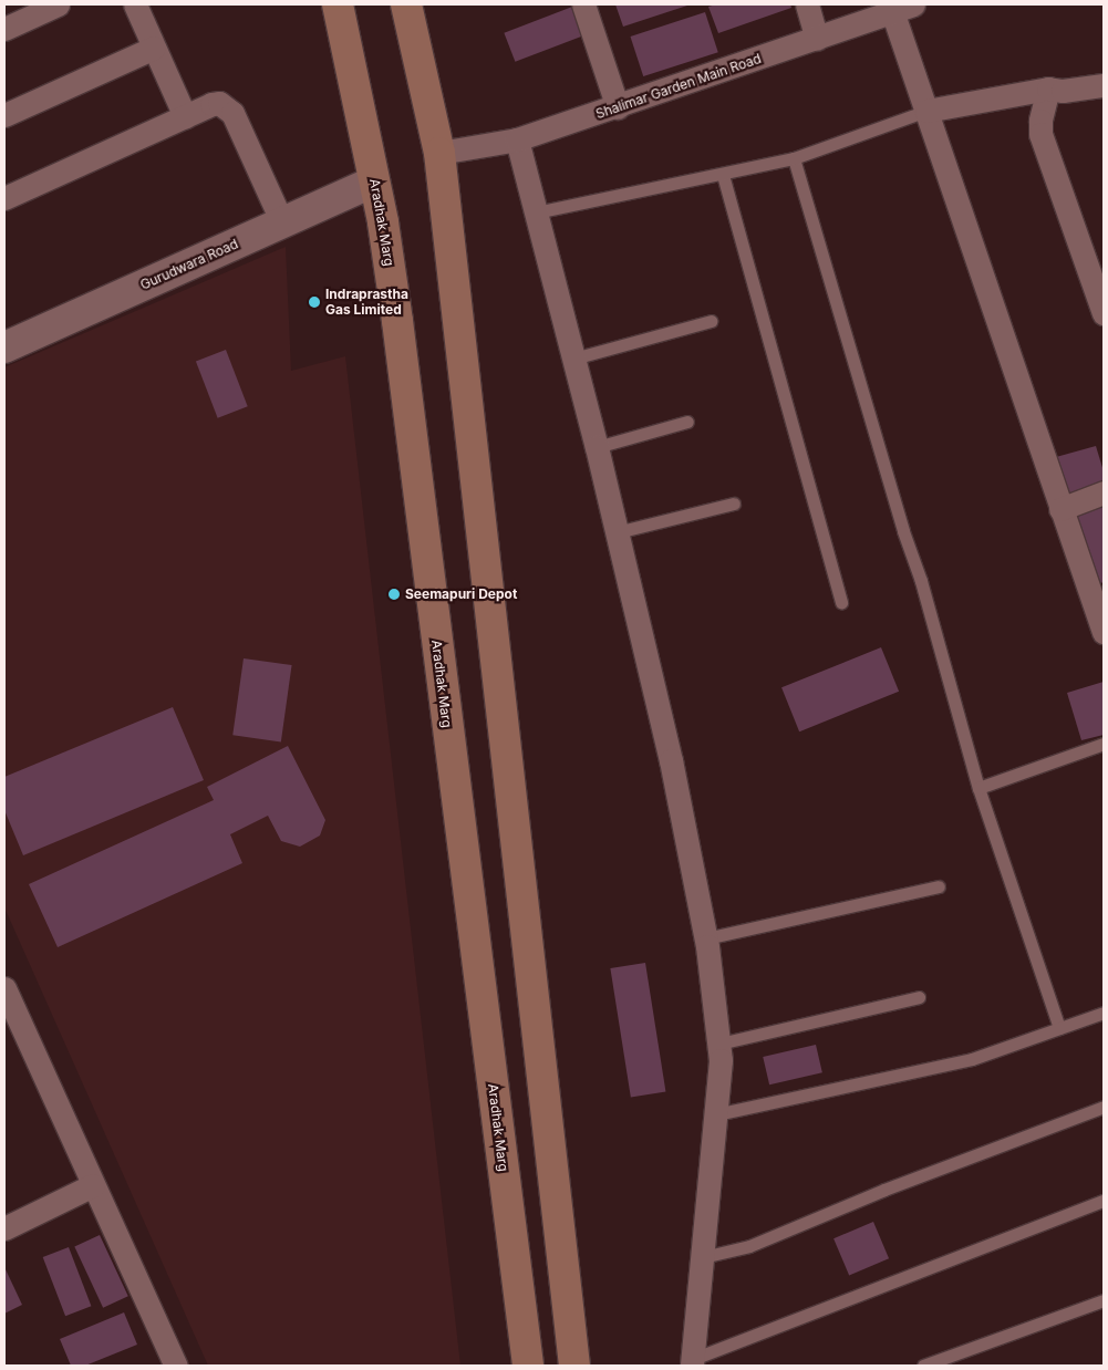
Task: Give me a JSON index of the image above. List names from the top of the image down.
{
  "streets": {
    "main road": ["Aradhak Marg"],
    "street": ["Shalimar Garden Main Road", "Gurudwara Road"]
  },
  "crossings": [
    ["Aradhak Marg", "Gurudwara Road"]
  ],
  "places": ["Indraprastha Gas Limited", "Seemapuri Depot"]
}
